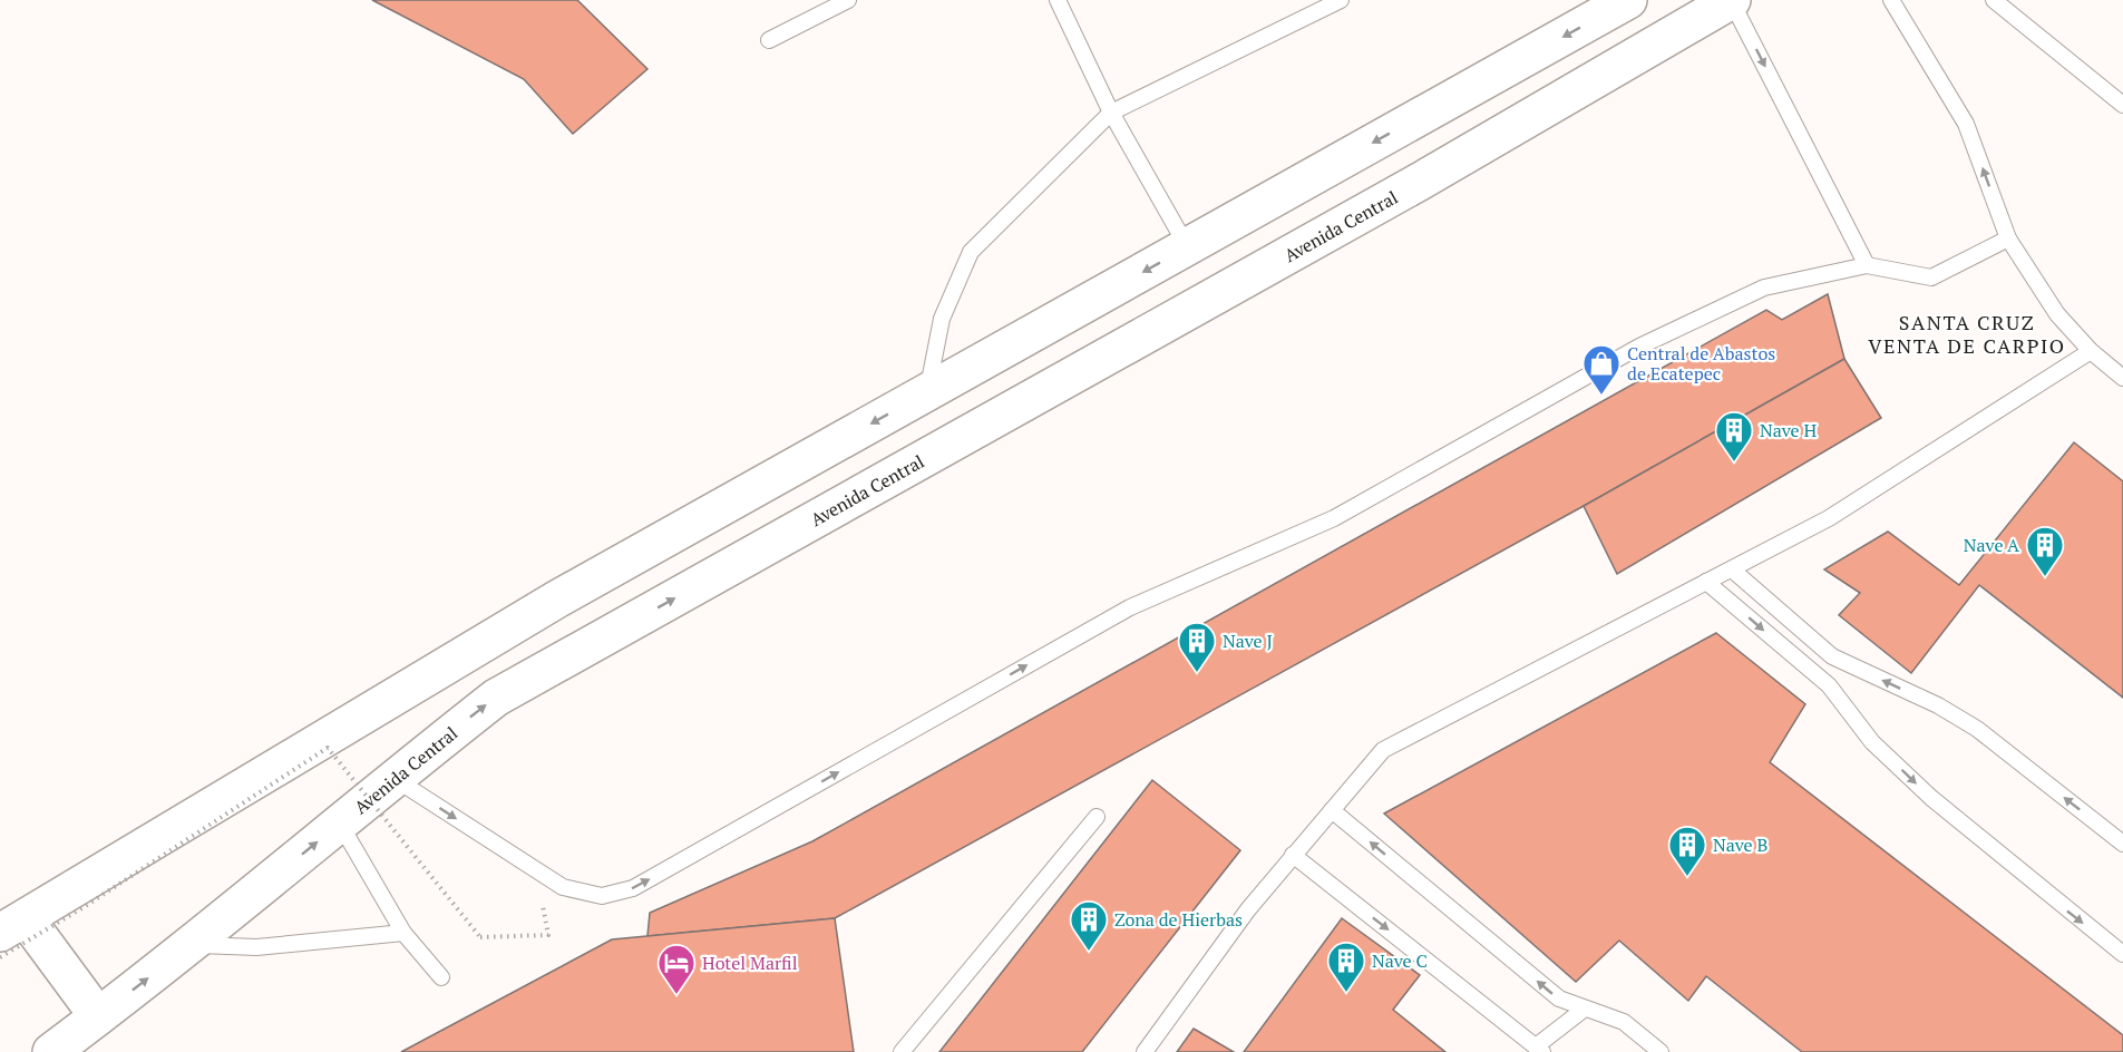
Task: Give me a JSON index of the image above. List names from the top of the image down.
{
  "streets": {
    "highway": ["Avenida Central"]
  },
  "districts": ["SANTA CRUZ VENTA DE CARPIO"],
  "places": {
    "shop": ["Central de Abastos de Ecatepec"],
    "building": [
      "Nave H",
      "Nave A",
      "Nave J",
      "Nave B",
      "Zona de Hierbas",
      "Nave C"
    ],
    "hotel": ["Hotel Marfil"]
  }
}
